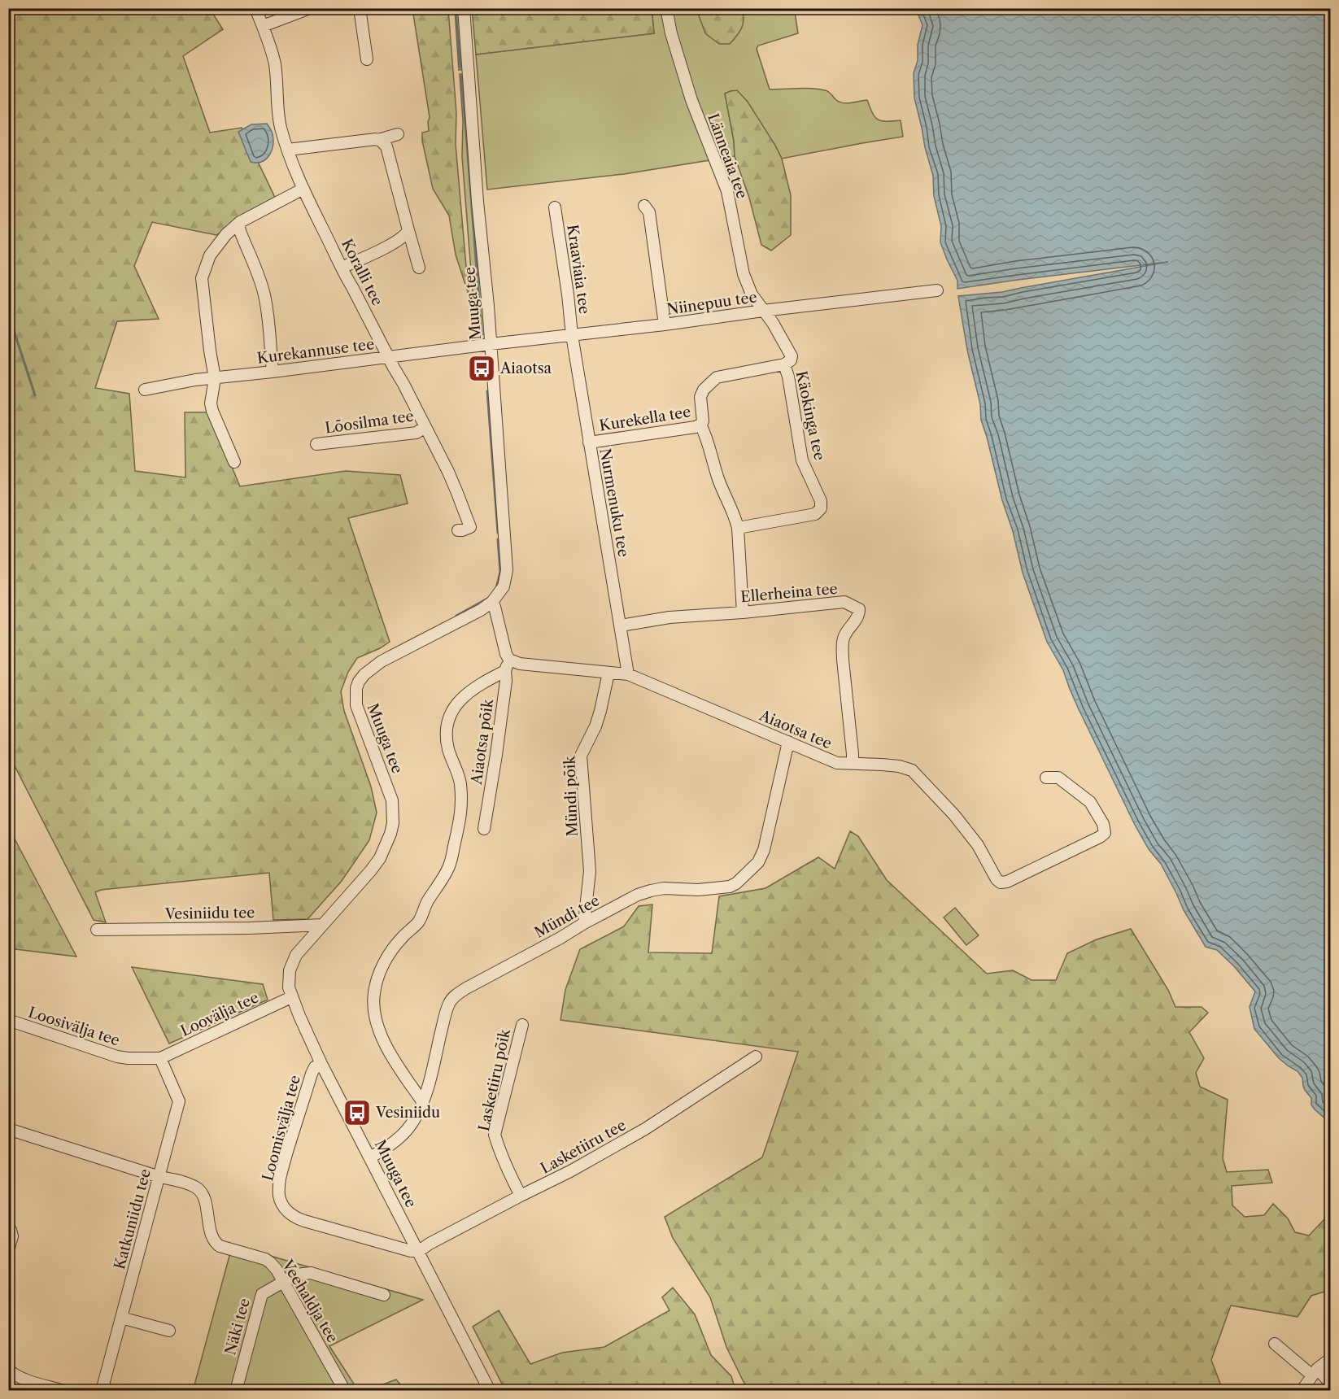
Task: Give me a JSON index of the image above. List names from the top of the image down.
{
  "streets": {
    "street": [
      "Länneaia tee",
      "Kraaviaia tee",
      "Koralli tee",
      "Muuga tee",
      "Niinepuu tee",
      "Kurekannuse tee",
      "Käokinga tee",
      "Kurekella tee",
      "Lõosilma tee",
      "Nurmenuku tee",
      "Ellerheina tee",
      "Aiaotsa tee",
      "Aiaotsa põik",
      "Mündi põik",
      "Vesiniidu tee",
      "Mündi tee",
      "Loovälja tee",
      "Loosivälja tee",
      "Lasketiiru põik",
      "Loomisvälja tee",
      "Lasketiiru tee",
      "Katkuniidu tee",
      "Veehaldja tee",
      "Näki tee"
    ]
  },
  "crossings": [
    ["Länneaia tee", "Niinepuu tee"],
    ["Länneaia tee", "Käokinga tee"],
    ["Kraaviaia tee", "Niinepuu tee"],
    ["Kraaviaia tee", "Nurmenuku tee"],
    ["Koralli tee", "Kurekannuse tee"],
    ["Koralli tee", "Lõosilma tee"],
    ["Muuga tee", "Niinepuu tee"],
    ["Muuga tee", "Kurekannuse tee"],
    ["Muuga tee", "Vesiniidu tee"],
    ["Muuga tee", "Mündi tee"],
    ["Muuga tee", "Loovälja tee"],
    ["Muuga tee", "Loomisvälja tee"],
    ["Muuga tee", "Lasketiiru tee"],
    ["Niinepuu tee", "Kurekannuse tee"],
    ["Niinepuu tee", "Käokinga tee"],
    ["Niinepuu tee", "Nurmenuku tee"],
    ["Käokinga tee", "Kurekella tee"],
    ["Kurekella tee", "Nurmenuku tee"],
    ["Nurmenuku tee", "Ellerheina tee"],
    ["Nurmenuku tee", "Aiaotsa tee"],
    ["Ellerheina tee", "Aiaotsa tee"],
    ["Aiaotsa tee", "Aiaotsa põik"],
    ["Aiaotsa tee", "Mündi põik"],
    ["Aiaotsa tee", "Mündi tee"],
    ["Mündi põik", "Mündi tee"],
    ["Loovälja tee", "Loosivälja tee"],
    ["Loovälja tee", "Katkuniidu tee"],
    ["Loosivälja tee", "Katkuniidu tee"],
    ["Lasketiiru põik", "Lasketiiru tee"],
    ["Loomisvälja tee", "Lasketiiru tee"],
    ["Katkuniidu tee", "Veehaldja tee"],
    ["Veehaldja tee", "Näki tee"]
  ],
  "places": {
    "bus stop": ["Aiaotsa", "Vesiniidu"]
  }
}
